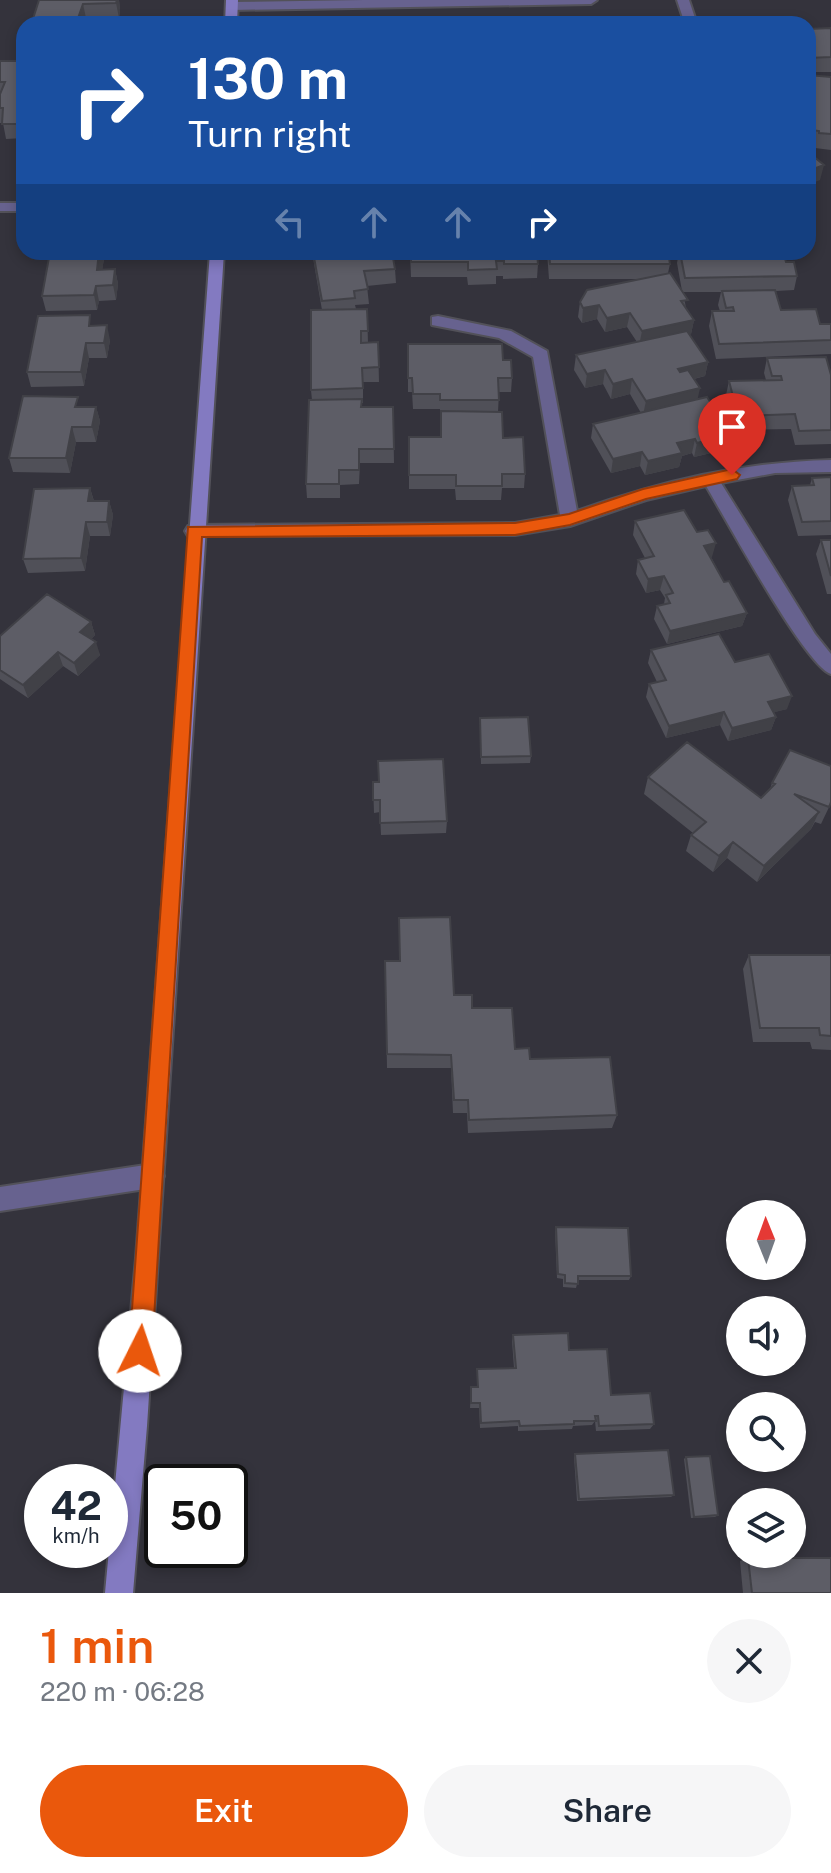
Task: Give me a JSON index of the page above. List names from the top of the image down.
{
  "north": "top",
  "page": {
    "turn": ["130 m", "Turn right"],
    "speed": "42 km/h",
    "limit": "50",
    "heading": ["1 min", "220 m · 06:28"],
    "buttons": ["Exit", "Share"]
  }
}
